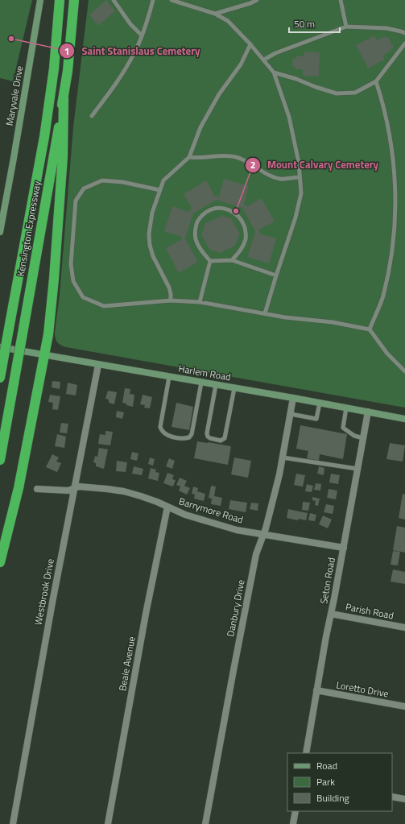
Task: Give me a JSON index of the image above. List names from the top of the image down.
{
  "streets": {
    "highway": ["Kensington Expressway"],
    "main road": ["Maryvale Drive", "Harlem Road"],
    "street": [
      "Barrymore Road",
      "Seton Road",
      "Westbrook Drive",
      "Danbury Drive",
      "Parish Road",
      "Beale Avenue",
      "Loretto Drive"
    ]
  },
  "crossings": [
    ["Harlem Road", "Seton Road"],
    ["Harlem Road", "Westbrook Drive"],
    ["Harlem Road", "Danbury Drive"],
    ["Barrymore Road", "Seton Road"],
    ["Barrymore Road", "Westbrook Drive"],
    ["Barrymore Road", "Danbury Drive"],
    ["Barrymore Road", "Beale Avenue"],
    ["Seton Road", "Parish Road"],
    ["Seton Road", "Loretto Drive"]
  ],
  "places": ["Saint Stanislaus Cemetery", "Mount Calvary Cemetery"],
  "legend": ["Road", "Park", "Building"],
  "scale_bar": "50 m"
}
